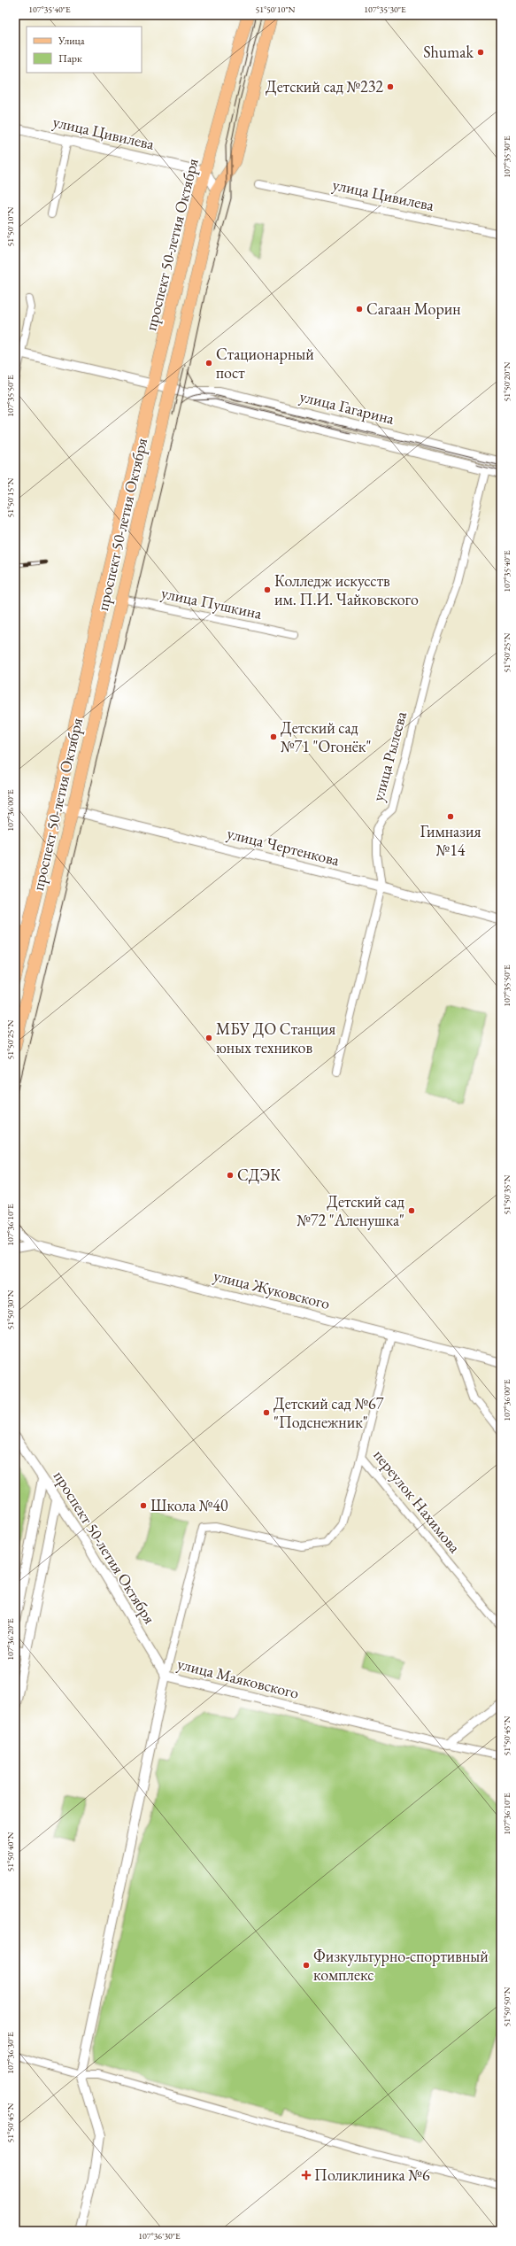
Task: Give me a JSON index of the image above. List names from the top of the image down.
{
  "streets": {
    "main road": ["проспект 50-летия Октября"],
    "street": [
      "улица Цивилева",
      "улица Гагарина",
      "улица Пушкина",
      "улица Рылеева",
      "улица Чертенкова",
      "улица Жуковского",
      "переулок Нахимова",
      "улица Маяковского"
    ]
  },
  "crossings": [
    ["улица Цивилева", "проспект 50-летия Октября"],
    ["проспект 50-летия Октября", "улица Пушкина"],
    ["проспект 50-летия Октября", "улица Чертенкова"],
    ["проспект 50-летия Октября", "улица Маяковского"],
    ["улица Гагарина", "улица Рылеева"],
    ["улица Рылеева", "улица Чертенкова"],
    ["улица Жуковского", "переулок Нахимова"],
    ["переулок Нахимова", "улица Маяковского"]
  ],
  "places": {
    "other": [
      "Shumak",
      "Детский сад №232",
      "Сагаан Морин",
      "Стационарный пост",
      "Колледж искусств им. П.И. Чайковского",
      "Детский сад №71 \"Огонёк\"",
      "Гимназия №14",
      "МБУ ДО Станция юных техников",
      "СДЭК",
      "Детский сад №72 \"Аленушка\"",
      "Детский сад №67 \"Подснежник\"",
      "Школа №40",
      "Физкультурно-спортивный комплекс"
    ],
    "health": ["Поликлиника №6"]
  },
  "legend": ["Улица", "Парк"],
  "coordinates": [
    "107°35'40\"E",
    "51°50'10\"N",
    "107°35'30\"E",
    "51°50'20\"N",
    "107°35'50\"E",
    "51°50'15\"N",
    "51°50'25\"N",
    "107°36'00\"E",
    "51°50'35\"N",
    "107°36'10\"E",
    "51°50'30\"N",
    "107°36'20\"E",
    "51°50'45\"N",
    "51°50'40\"N",
    "51°50'50\"N",
    "107°36'30\"E"
  ]
}
